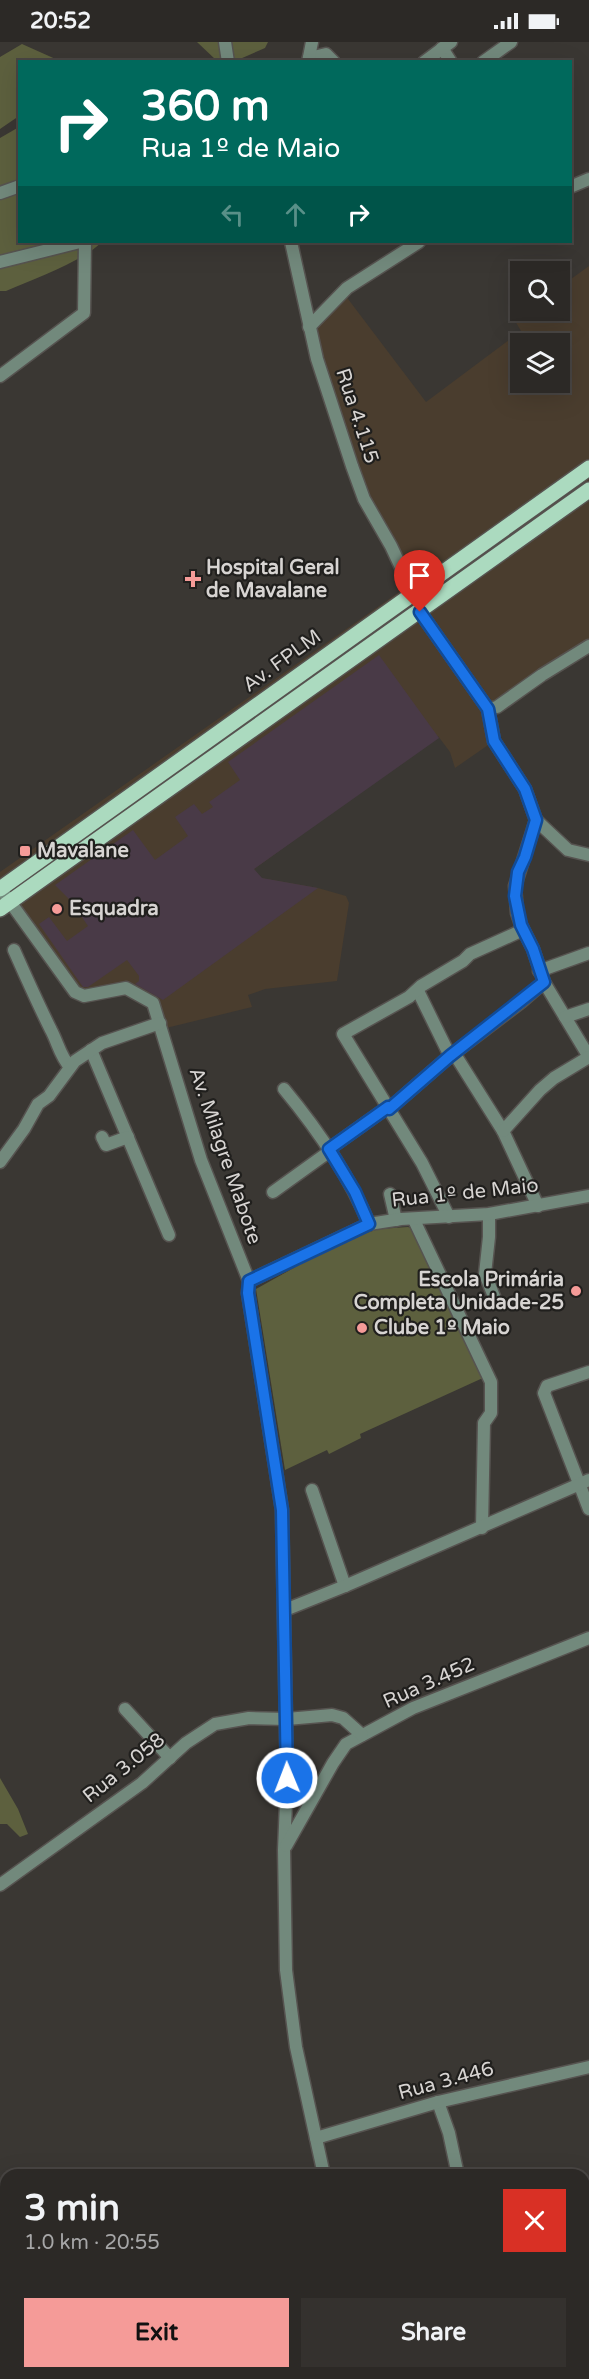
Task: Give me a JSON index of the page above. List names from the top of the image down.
{
  "streets": {
    "main road": ["Av. FPLM"],
    "street": [
      "Rua 4.115",
      "Av. Milagre Mabote",
      "Rua 1º de Maio",
      "Rua 3.452",
      "Rua 3.058",
      "Rua 3.446"
    ]
  },
  "crossings": [
    ["Rua 4.115", "Av. FPLM"],
    ["Av. FPLM", "Av. Milagre Mabote"],
    ["Av. Milagre Mabote", "Rua 1º de Maio"],
    ["Av. Milagre Mabote", "Rua 3.452"],
    ["Av. Milagre Mabote", "Rua 3.058"],
    ["Av. Milagre Mabote", "Rua 3.446"]
  ],
  "places": {
    "health": ["Hospital Geral de Mavalane"],
    "transit": ["Mavalane"],
    "other": ["Esquadra", "Escola Primária Completa Unidade-25", "Clube 1º Maio"]
  },
  "page": {
    "status": "20:52",
    "turn": ["360 m", "Rua 1º de Maio"],
    "heading": ["3 min", "1.0 km · 20:55"],
    "buttons": ["Exit", "Share"]
  }
}
